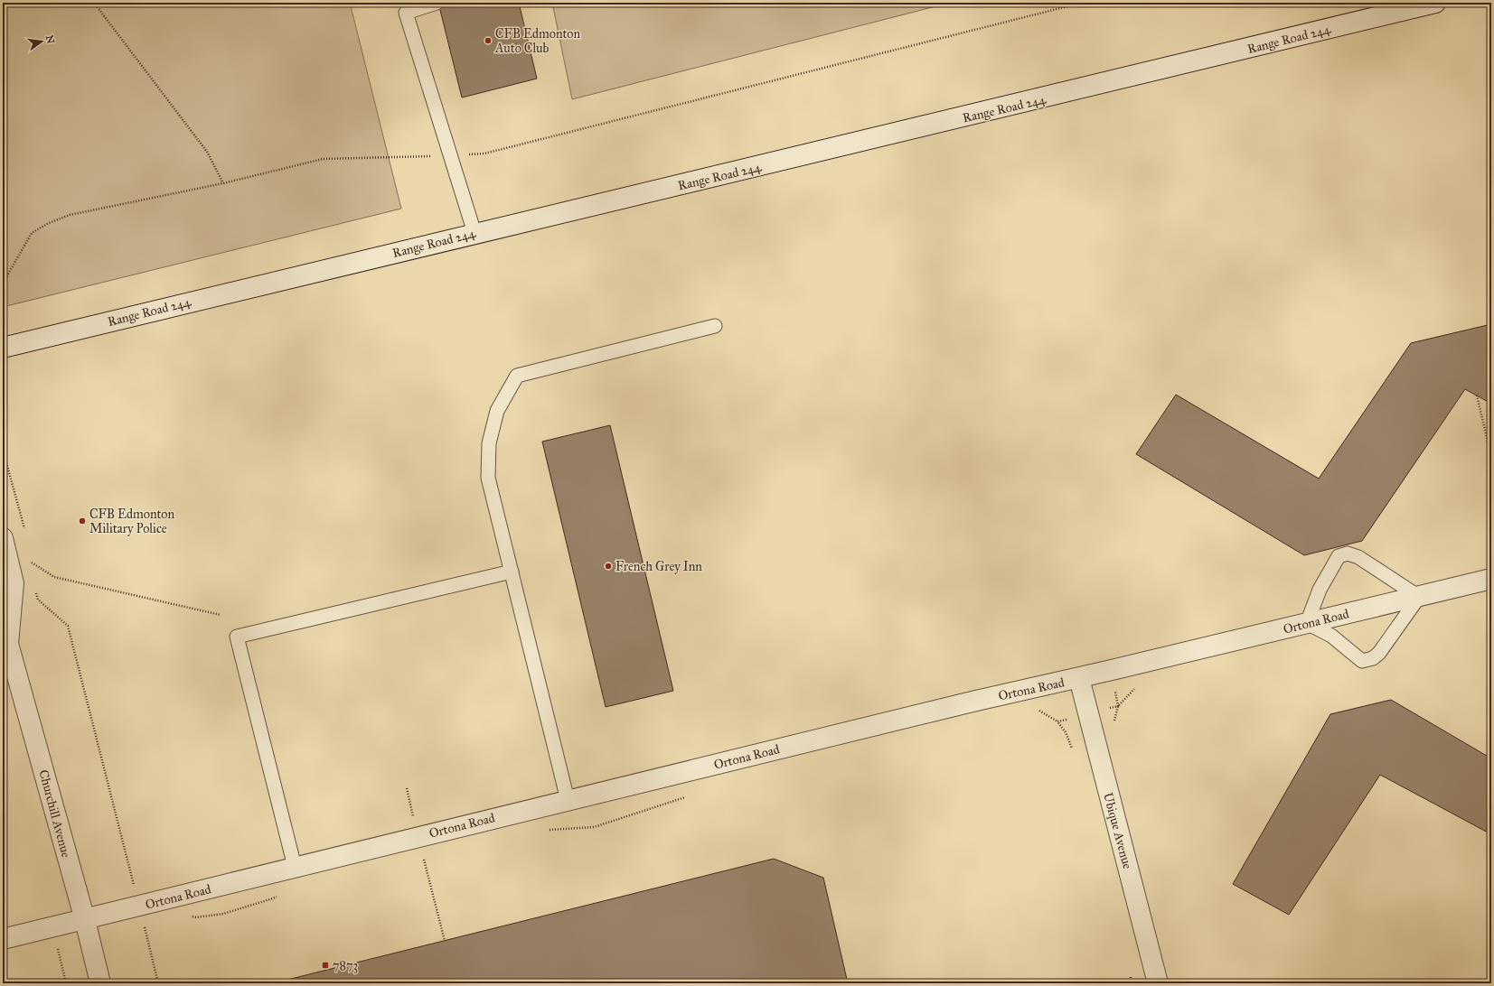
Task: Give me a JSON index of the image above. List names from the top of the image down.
{
  "streets": {
    "street": [
      "Range Road 244",
      "Ortona Road",
      "Churchill Avenue",
      "Ubique Avenue"
    ]
  },
  "crossings": [
    ["Ortona Road", "Churchill Avenue"],
    ["Ortona Road", "Ubique Avenue"]
  ],
  "places": {
    "other": ["CFB Edmonton Auto Club", "CFB Edmonton Military Police", "French Grey Inn"],
    "transit": ["7873"]
  },
  "north": "right"
}
